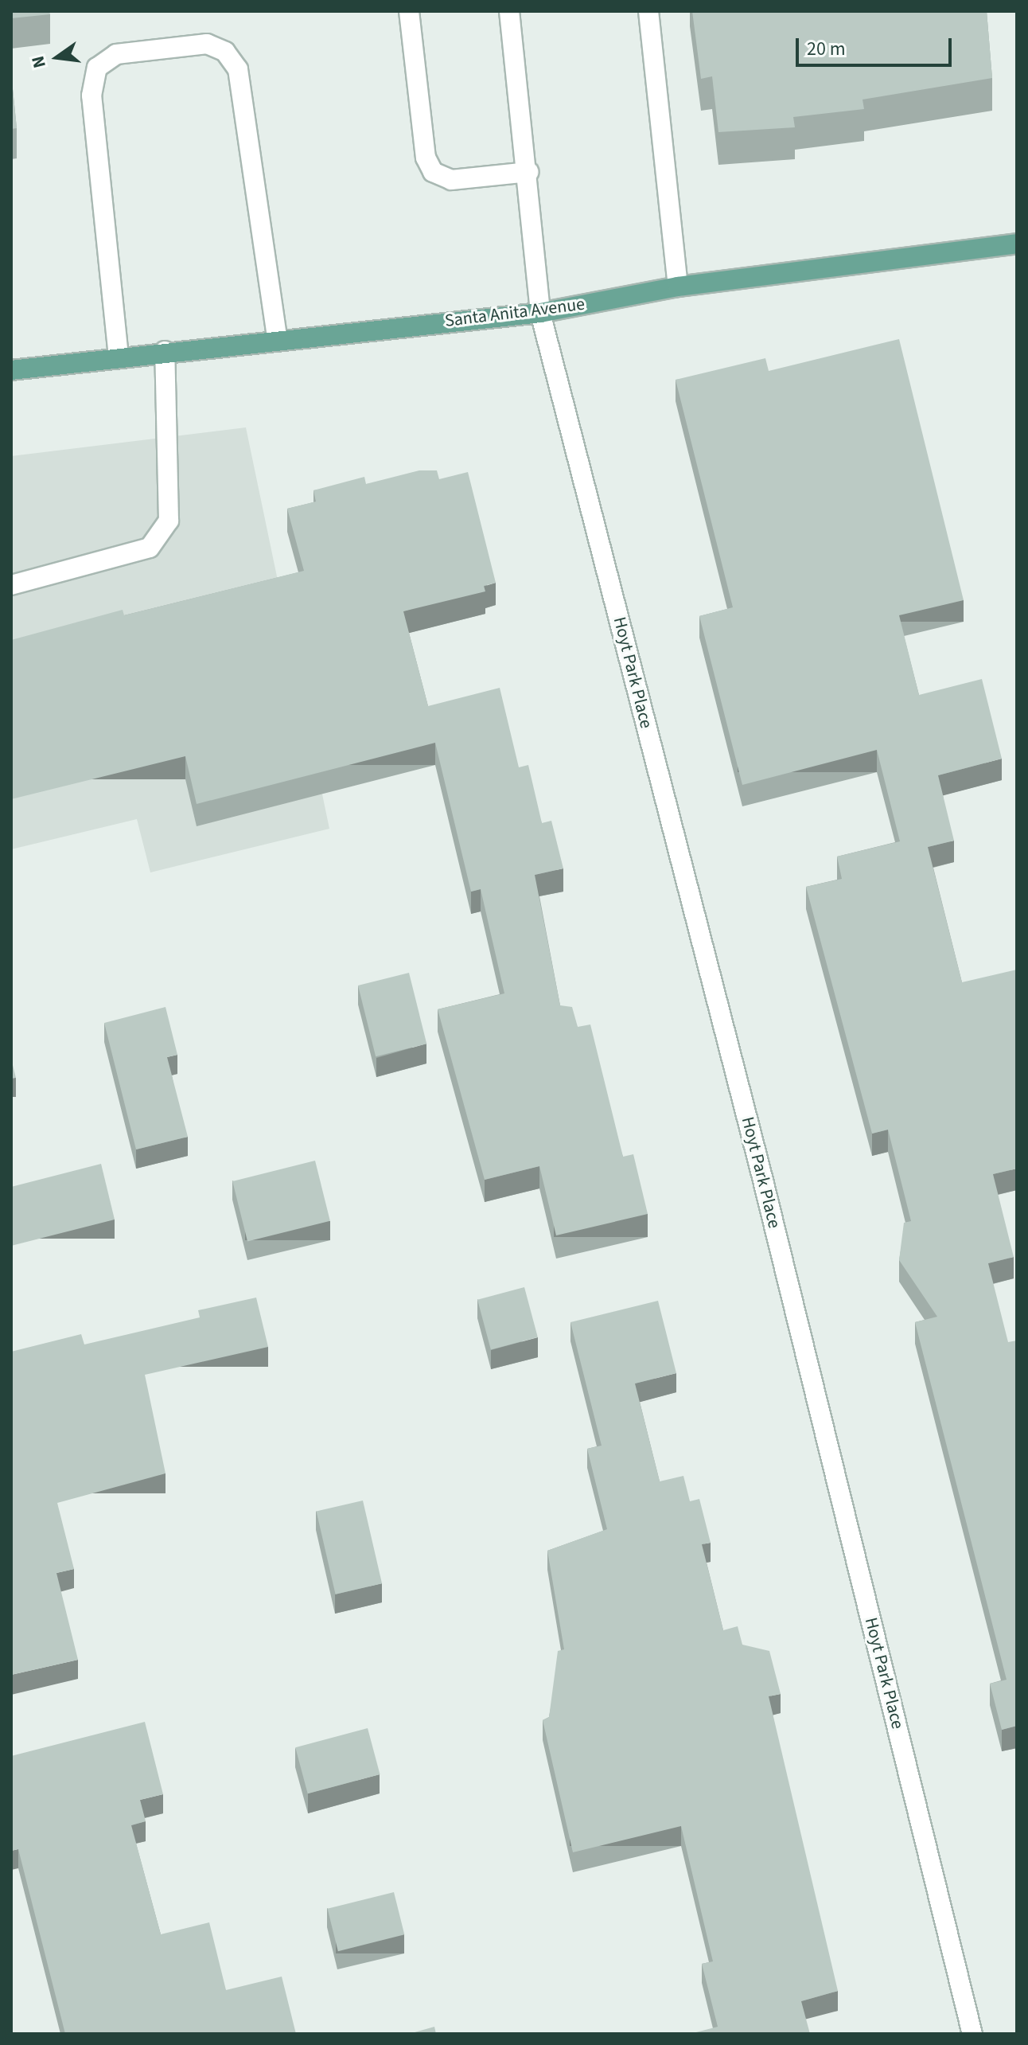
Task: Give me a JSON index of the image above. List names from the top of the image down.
{
  "streets": {
    "main road": ["Santa Anita Avenue"],
    "street": ["Hoyt Park Place"]
  },
  "crossings": [
    ["Santa Anita Avenue", "Hoyt Park Place"]
  ],
  "scale_bar": "20 m",
  "north": "left"
}
